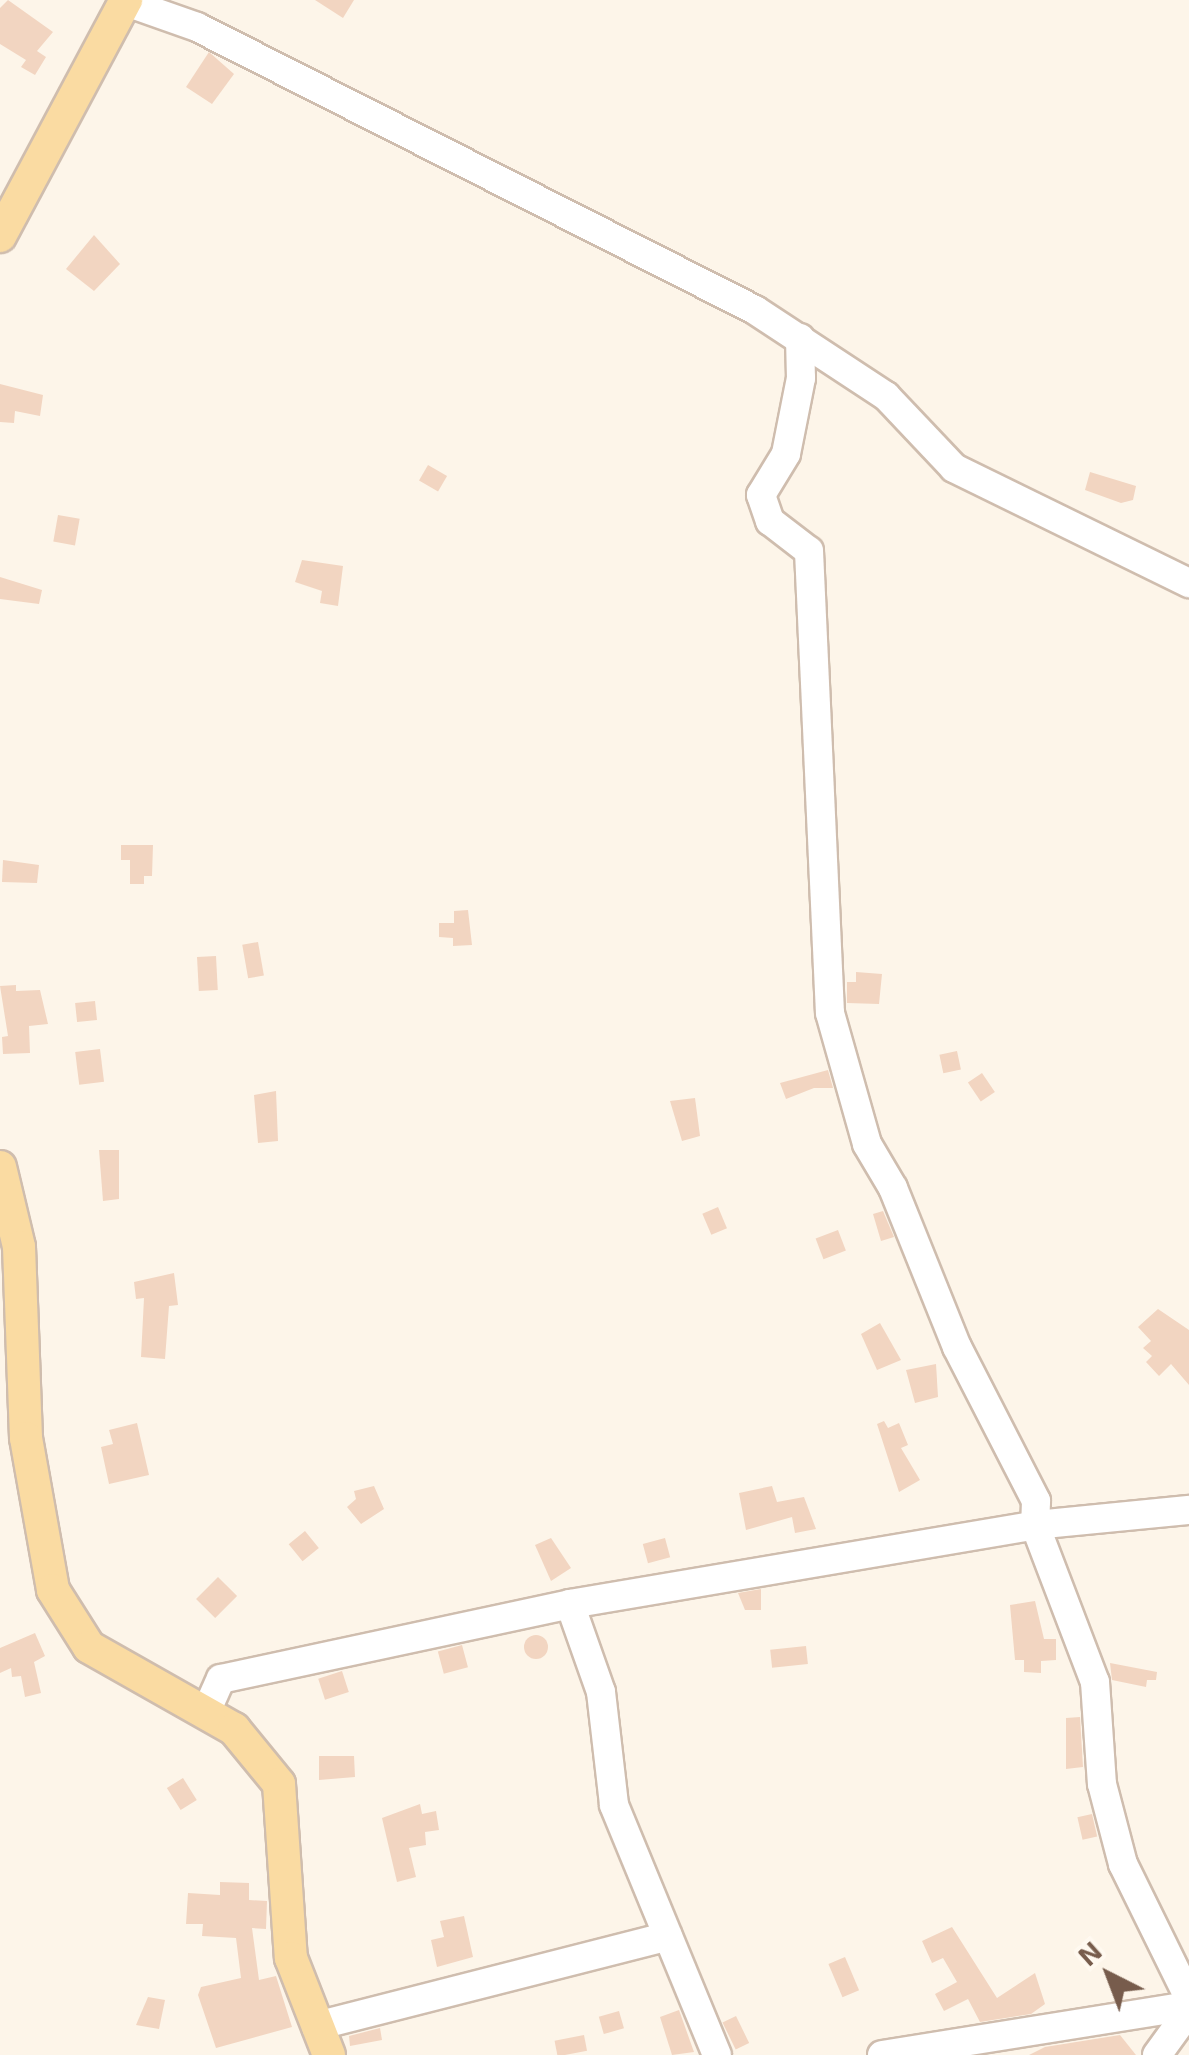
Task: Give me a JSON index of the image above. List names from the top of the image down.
{
  "north": "top left"
}
